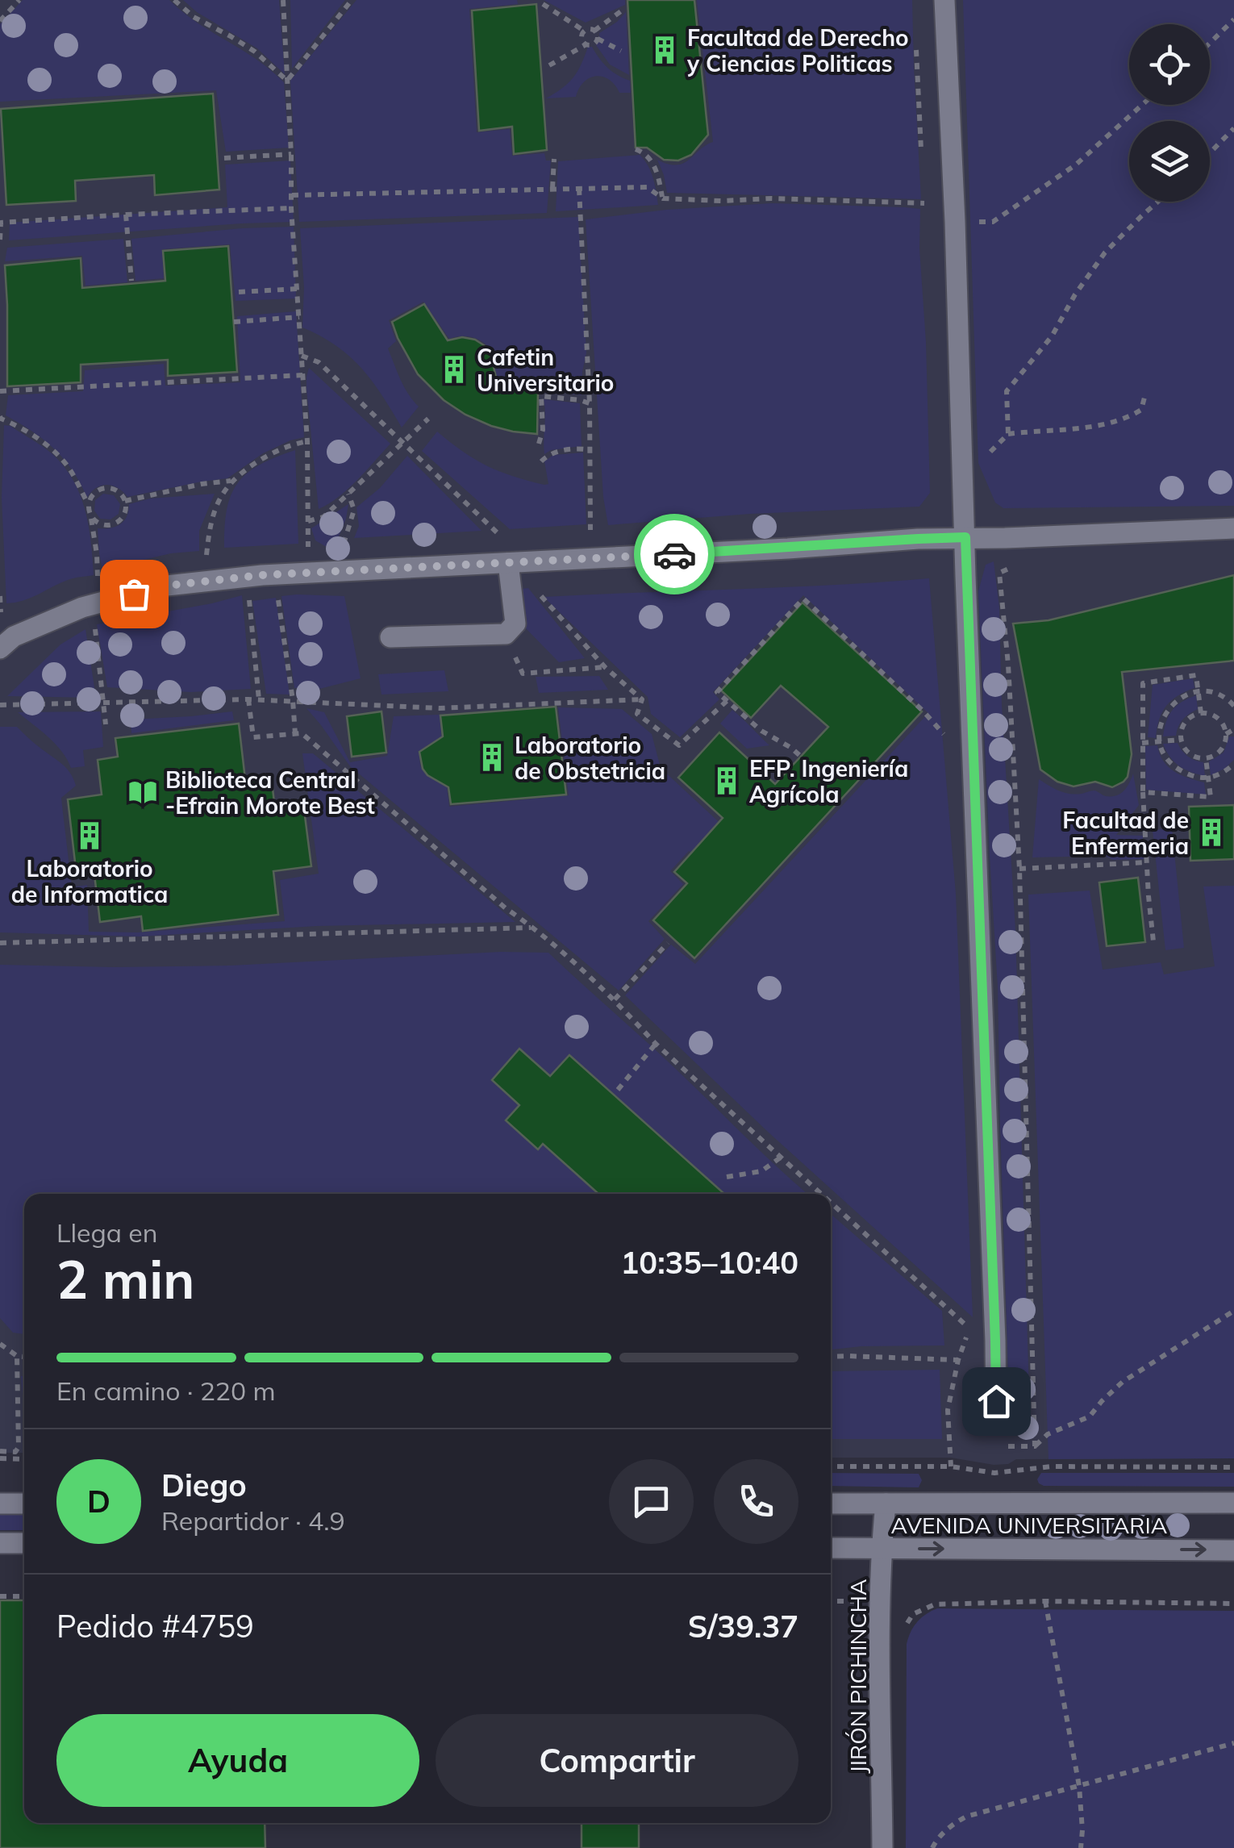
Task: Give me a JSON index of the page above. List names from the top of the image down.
{
  "streets": {
    "street": ["AVENIDA UNIVERSITARIA", "JIRÓN PICHINCHA"]
  },
  "crossings": [
    ["AVENIDA UNIVERSITARIA", "JIRÓN PICHINCHA"]
  ],
  "places": {
    "building": [
      "Facultad de Derecho y Ciencias Politicas",
      "Cafetin Universitario",
      "Laboratorio de Obstetricia",
      "EFP. Ingeniería Agrícola",
      "Facultad de Enfermeria",
      "Laboratorio de Informatica"
    ],
    "library": ["Biblioteca Central -Efrain Morote Best"]
  },
  "page": {
    "heading": ["2 min", "Llega en", "10:35–10:40"],
    "panel": [
      "Diego",
      "Repartidor · 4.9",
      "Pedido #4759",
      "S/39.37"
    ],
    "bar": "En camino · 220 m",
    "round": "D",
    "buttons": ["Ayuda", "Compartir"]
  }
}
